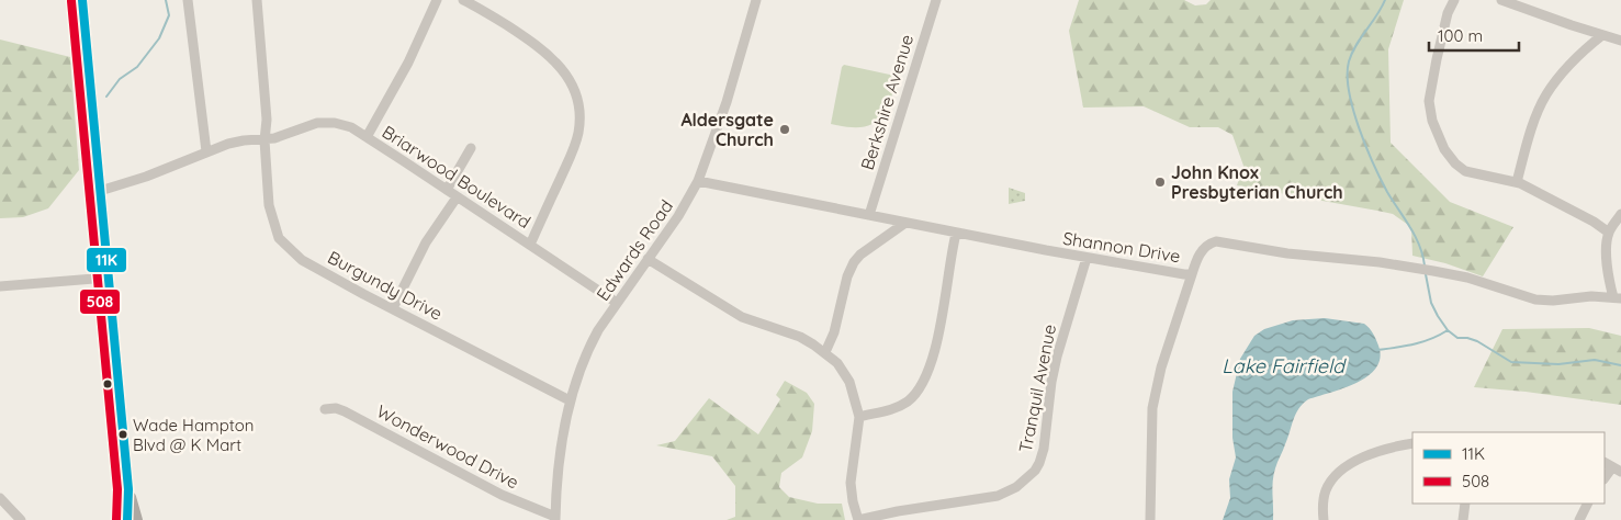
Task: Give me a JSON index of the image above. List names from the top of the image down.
{
  "streets": {
    "street": [
      "Berkshire Avenue",
      "Briarwood Boulevard",
      "Shannon Drive",
      "Edwards Road",
      "Burgundy Drive",
      "Tranquil Avenue",
      "Wonderwood Drive"
    ]
  },
  "crossings": [
    ["Berkshire Avenue", "Shannon Drive"],
    ["Briarwood Boulevard", "Edwards Road"],
    ["Briarwood Boulevard", "Burgundy Drive"],
    ["Shannon Drive", "Edwards Road"],
    ["Shannon Drive", "Tranquil Avenue"],
    ["Edwards Road", "Burgundy Drive"],
    ["Edwards Road", "Wonderwood Drive"]
  ],
  "water": ["Lake Fairfield"],
  "places": ["Aldersgate Church", "John Knox Presbyterian Church", "Wade Hampton Blvd @ K Mart"],
  "lines": ["transit line 11K", "transit line 508"],
  "legend": ["11K", "508"],
  "scale_bar": "100 m"
}
